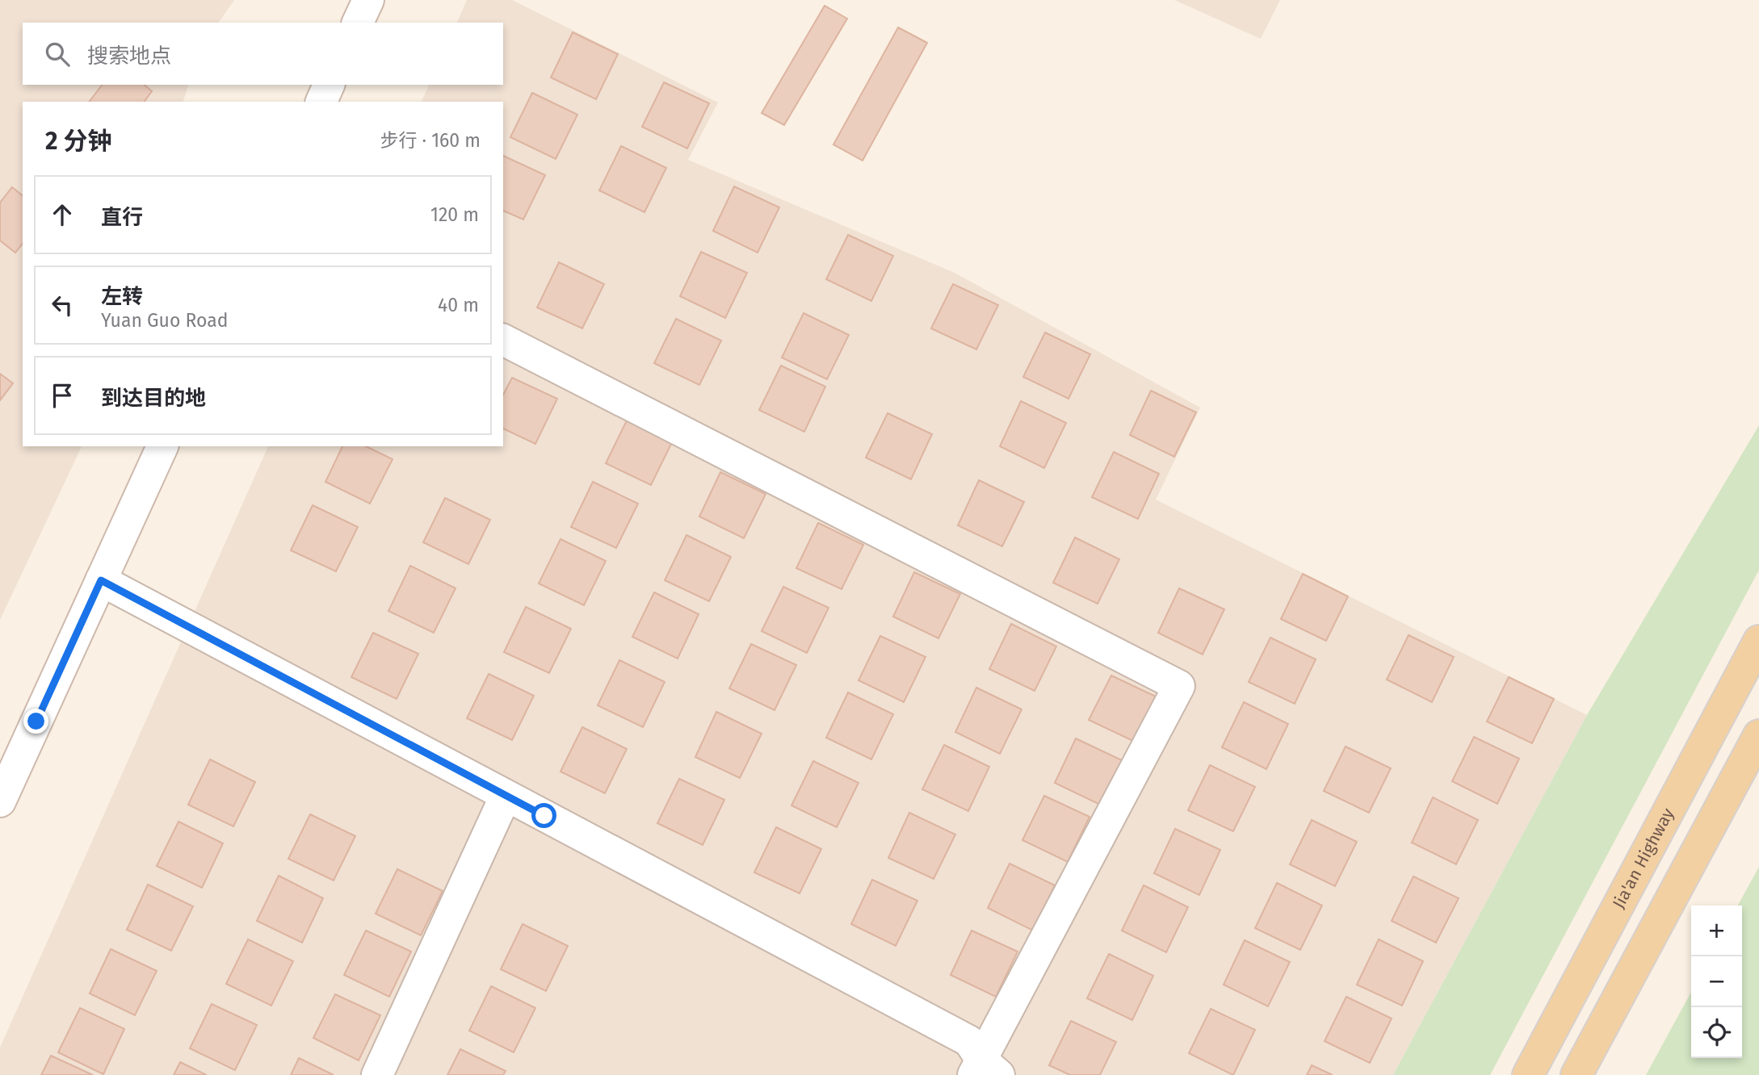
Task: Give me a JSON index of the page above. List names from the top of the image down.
{
  "streets": {
    "main road": ["Jia'an Highway"]
  },
  "page": {
    "search": "搜索地点",
    "heading": ["2 分钟", "步行 · 160 m"],
    "list": [
      ["直行", "120 m"],
      ["左转", "Yuan Guo Road", "40 m"],
      "到达目的地"
    ],
    "map_buttons": ["+", "−"]
  }
}
